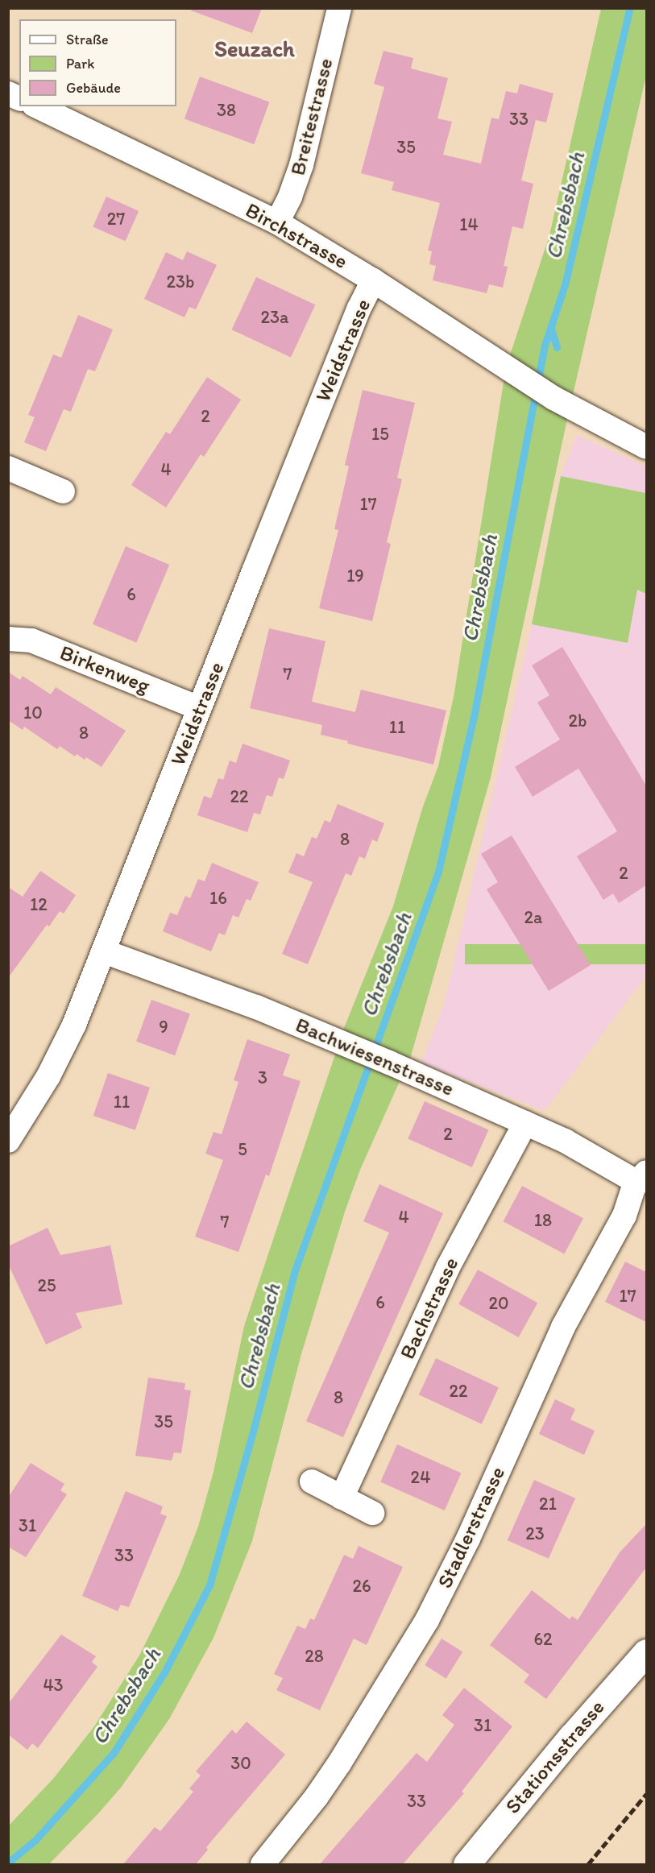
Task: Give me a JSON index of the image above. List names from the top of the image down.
{
  "streets": {
    "main road": ["Stationsstrasse"],
    "street": [
      "Breitestrasse",
      "Birchstrasse",
      "Weidstrasse",
      "Birkenweg",
      "Bachwiesenstrasse",
      "Bachstrasse",
      "Stadlerstrasse"
    ]
  },
  "crossings": [
    ["Breitestrasse", "Birchstrasse"],
    ["Birchstrasse", "Weidstrasse"],
    ["Weidstrasse", "Birkenweg"],
    ["Weidstrasse", "Bachwiesenstrasse"],
    ["Bachwiesenstrasse", "Bachstrasse"],
    ["Bachwiesenstrasse", "Stadlerstrasse"]
  ],
  "districts": ["Seuzach"],
  "water": ["Chrebsbach"],
  "house_numbers": [
    "38",
    "33",
    "35",
    "27",
    "14",
    "23b",
    "23a",
    "2",
    "15",
    "4",
    "17",
    "19",
    "6",
    "7",
    "10",
    "2b",
    "11",
    "8",
    "22",
    "8",
    "2",
    "16",
    "12",
    "2a",
    "9",
    "3",
    "11",
    "2",
    "5",
    "4",
    "18",
    "7",
    "25",
    "17",
    "6",
    "20",
    "22",
    "8",
    "35",
    "24",
    "21",
    "31",
    "23",
    "33",
    "26",
    "62",
    "28",
    "43",
    "31",
    "30",
    "33"
  ],
  "legend": ["Straße", "Park", "Gebäude"]
}
